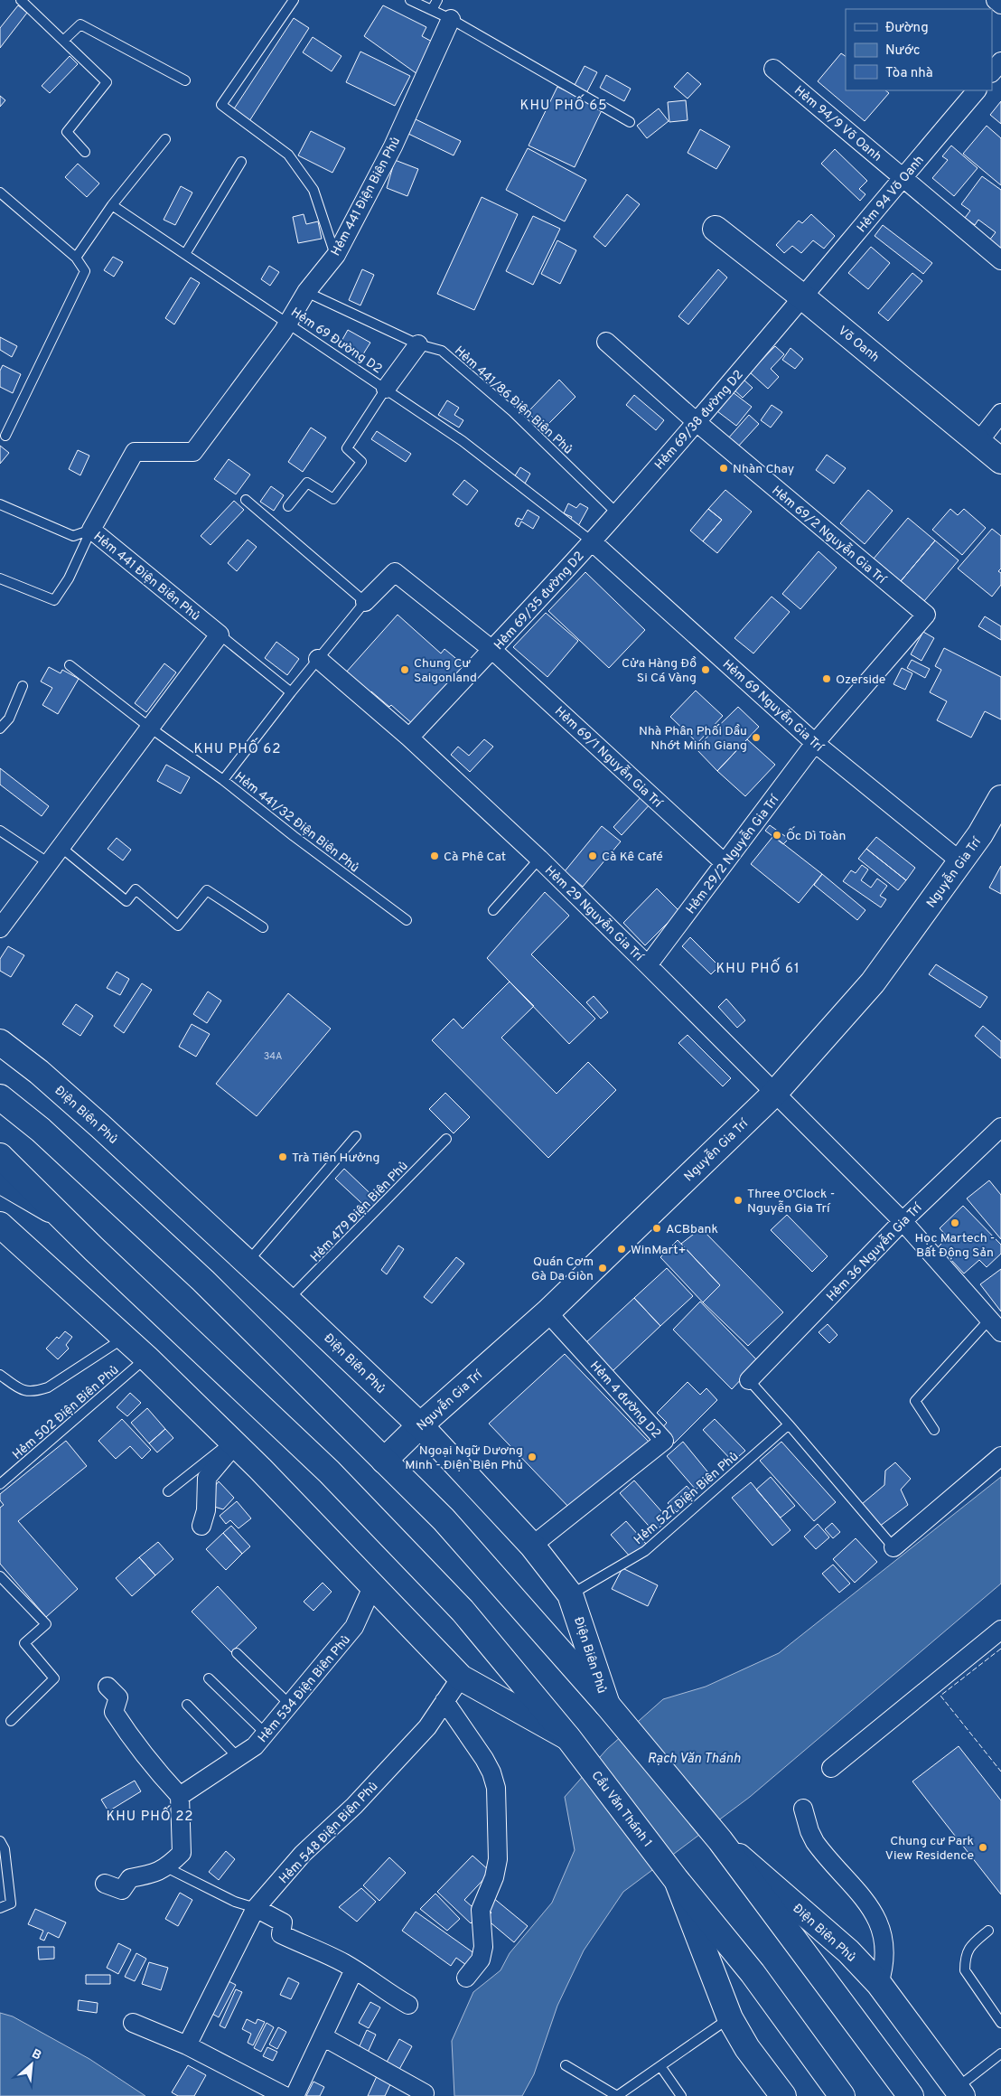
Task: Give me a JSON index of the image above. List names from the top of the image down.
{
  "streets": {
    "main road": [
      "Võ Oanh",
      "Nguyễn Gia Trí",
      "Điện Biên Phủ",
      "Cầu Văn Thánh 1"
    ],
    "street": [
      "Hẻm 94/9 Võ Oanh",
      "Hẻm 94 Võ Oanh",
      "Hẻm 441 Điện Biên Phủ",
      "Hẻm 69/38 đường D2",
      "Hẻm 69/2 Nguyễn Gia Trí",
      "Hẻm 69/35 đường D2",
      "Hẻm 69 Nguyễn Gia Trí",
      "Hẻm 69/1 Nguyễn Gia Trí",
      "Hẻm 29/2 Nguyễn Gia Trí",
      "Hẻm 29 Nguyễn Gia Trí",
      "Hẻm 36 Nguyễn Gia Trí",
      "Hẻm 4 đường D2",
      "Hẻm 534 Điện Biên Phủ",
      "Hẻm 548 Điện Biên Phủ"
    ],
    "lane": [
      "Hẻm 69 Đường D2",
      "Hẻm 441/86 Điện Biên Phủ",
      "Hẻm 441/32 Điện Biên Phủ",
      "Hẻm 479 Điện Biên Phủ",
      "Hẻm 502 Điện Biên Phủ",
      "Hẻm 527 Điện Biên Phủ"
    ]
  },
  "crossings": [
    ["Hẻm 94/9 Võ Oanh", "Hẻm 94 Võ Oanh"],
    ["Hẻm 94 Võ Oanh", "Võ Oanh"],
    ["Hẻm 94 Võ Oanh", "Hẻm 69/38 đường D2"],
    ["Hẻm 441 Điện Biên Phủ", "Hẻm 69 Đường D2"],
    ["Hẻm 441 Điện Biên Phủ", "Hẻm 441/86 Điện Biên Phủ"],
    ["Hẻm 69 Đường D2", "Hẻm 69/38 đường D2"],
    ["Hẻm 69 Đường D2", "Hẻm 69/35 đường D2"],
    ["Hẻm 69 Đường D2", "Hẻm 69 Nguyễn Gia Trí"],
    ["Võ Oanh", "Hẻm 69/38 đường D2"],
    ["Hẻm 441/86 Điện Biên Phủ", "Hẻm 69/38 đường D2"],
    ["Hẻm 69/38 đường D2", "Hẻm 69/2 Nguyễn Gia Trí"],
    ["Hẻm 69/38 đường D2", "Hẻm 69/35 đường D2"],
    ["Hẻm 69/38 đường D2", "Hẻm 69 Nguyễn Gia Trí"],
    ["Hẻm 69/2 Nguyễn Gia Trí", "Hẻm 69 Nguyễn Gia Trí"],
    ["Hẻm 69/2 Nguyễn Gia Trí", "Hẻm 29/2 Nguyễn Gia Trí"],
    ["Hẻm 69/35 đường D2", "Hẻm 69 Nguyễn Gia Trí"],
    ["Hẻm 69/35 đường D2", "Hẻm 69/1 Nguyễn Gia Trí"],
    ["Hẻm 69/35 đường D2", "Hẻm 29 Nguyễn Gia Trí"],
    ["Hẻm 69 Nguyễn Gia Trí", "Hẻm 29/2 Nguyễn Gia Trí"],
    ["Hẻm 69 Nguyễn Gia Trí", "Nguyễn Gia Trí"],
    ["Hẻm 69/1 Nguyễn Gia Trí", "Hẻm 29/2 Nguyễn Gia Trí"],
    ["Hẻm 29/2 Nguyễn Gia Trí", "Hẻm 29 Nguyễn Gia Trí"],
    ["Nguyễn Gia Trí", "Hẻm 29 Nguyễn Gia Trí"],
    ["Nguyễn Gia Trí", "Điện Biên Phủ"],
    ["Nguyễn Gia Trí", "Hẻm 4 đường D2"],
    ["Hẻm 29 Nguyễn Gia Trí", "Hẻm 36 Nguyễn Gia Trí"],
    ["Điện Biên Phủ", "Hẻm 479 Điện Biên Phủ"],
    ["Điện Biên Phủ", "Hẻm 4 đường D2"],
    ["Điện Biên Phủ", "Hẻm 527 Điện Biên Phủ"]
  ],
  "districts": [
    "KHU PHỐ 65",
    "KHU PHỐ 62",
    "KHU PHỐ 61",
    "KHU PHỐ 22"
  ],
  "water": ["Rạch Văn Thánh"],
  "places": [
    "Nhàn Chay",
    "Chung Cư Saigonland",
    "Cửa Hàng Đồ Si Cá Vàng",
    "Ozerside",
    "Nhà Phân Phối Dầu Nhớt Minh Giang",
    "Ốc Dì Toàn",
    "Cà Phê Cat",
    "Cà Kê Café",
    "Trà Tiên Hưởng",
    "Three O'Clock - Nguyễn Gia Trí",
    "Học Martech - Bất Động Sản",
    "ACBbank",
    "WinMart+",
    "Quán Cơm Gà Da Giòn",
    "Ngoại Ngữ Dương Minh - Điện Biên Phủ",
    "Chung cư Park View Residence"
  ],
  "house_numbers": ["34A"],
  "legend": ["Đường", "Nước", "Tòa nhà"],
  "north": "top right"
}
